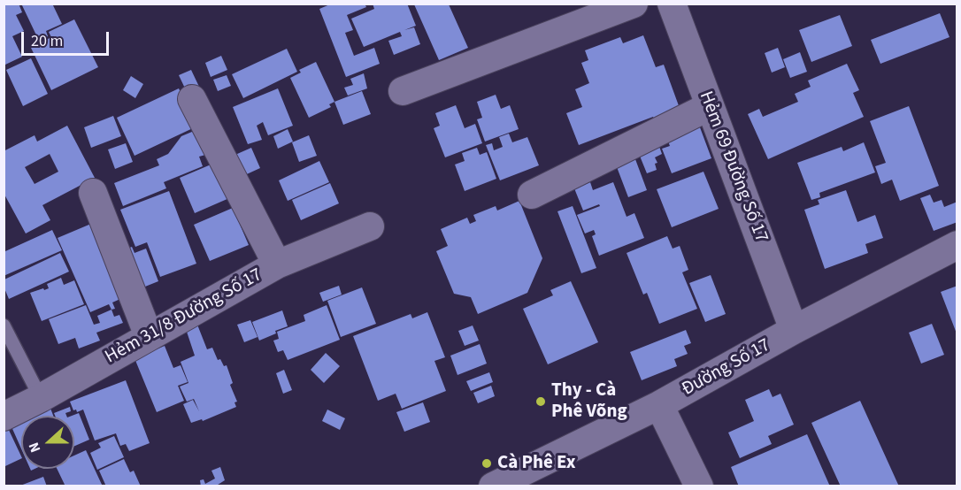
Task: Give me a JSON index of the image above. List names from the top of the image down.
{
  "streets": {
    "street": ["Hẻm 69 Đường Số 17", "Hẻm 31/8 Đường Số 17", "Đường Số 17"]
  },
  "crossings": [
    ["Hẻm 69 Đường Số 17", "Đường Số 17"]
  ],
  "places": ["Thy - Cà Phê Võng", "Cà Phê Ex"],
  "scale_bar": "20 m",
  "north": "left"
}
